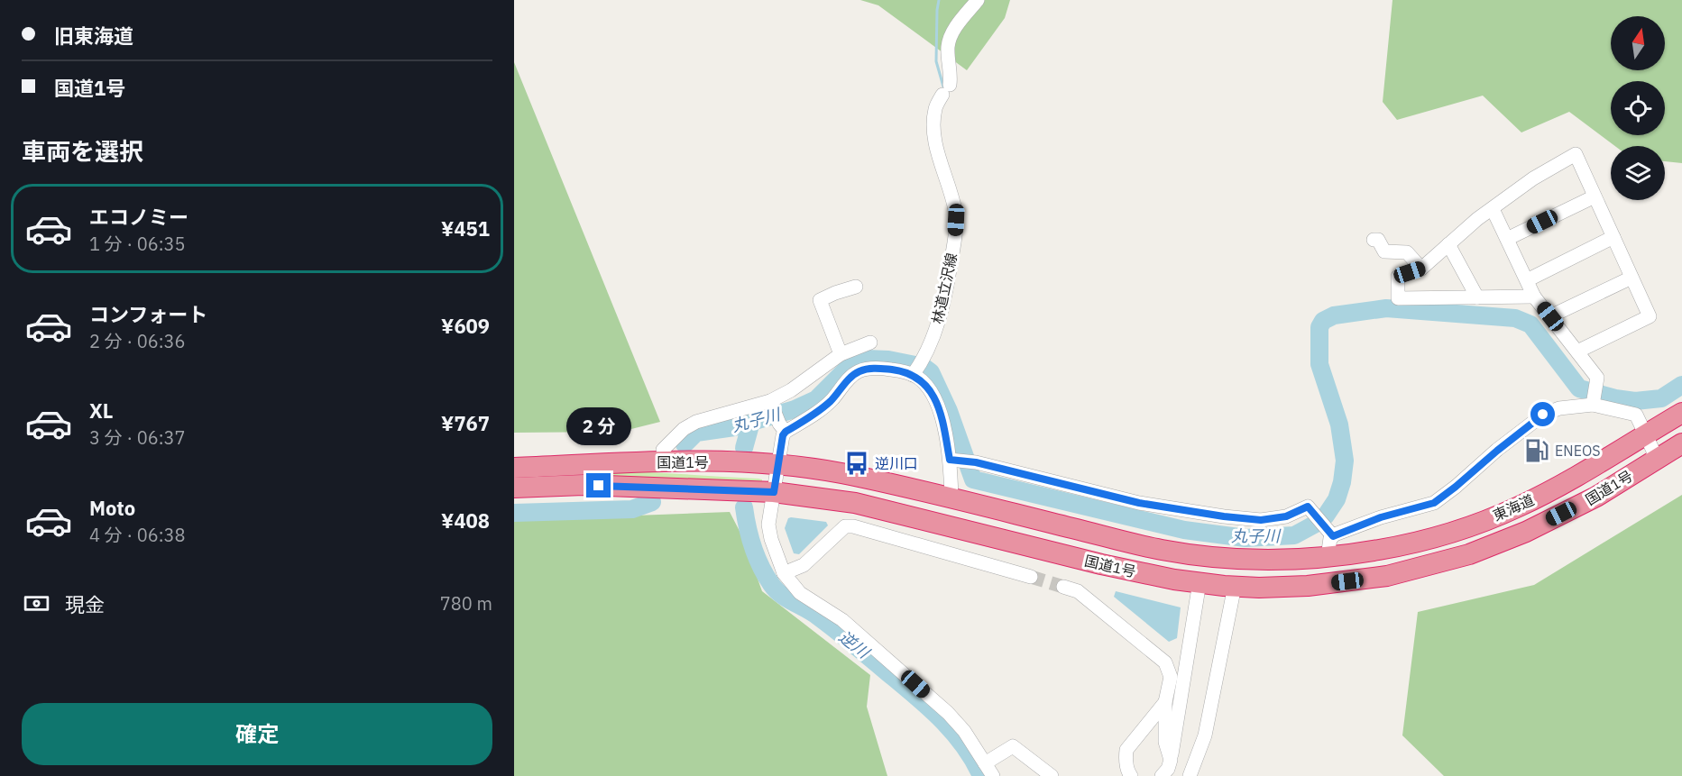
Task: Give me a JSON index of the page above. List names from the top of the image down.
{
  "streets": {
    "highway": ["国道1号", "東海道"],
    "street": ["林道立沢線"]
  },
  "crossings": [
    ["国道1号", "東海道"]
  ],
  "water": ["丸子川", "逆川"],
  "places": {
    "fuel station": ["ENEOS"],
    "bus stop": ["逆川口"]
  },
  "north": "top",
  "page": {
    "banner": ["旧東海道", "国道1号"],
    "heading": "車両を選択",
    "list": [
      {
        "name": "エコノミー",
        "note": "1 分 · 06:35",
        "value": "¥451"
      },
      {
        "name": "コンフォート",
        "note": "2 分 · 06:36",
        "value": "¥609"
      },
      {
        "name": "XL",
        "note": "3 分 · 06:37",
        "value": "¥767"
      },
      {
        "name": "Moto",
        "note": "4 分 · 06:38",
        "value": "¥408"
      }
    ],
    "bubble": "2 分",
    "pay": ["現金", "780 m"],
    "buttons": "確定"
  }
}
